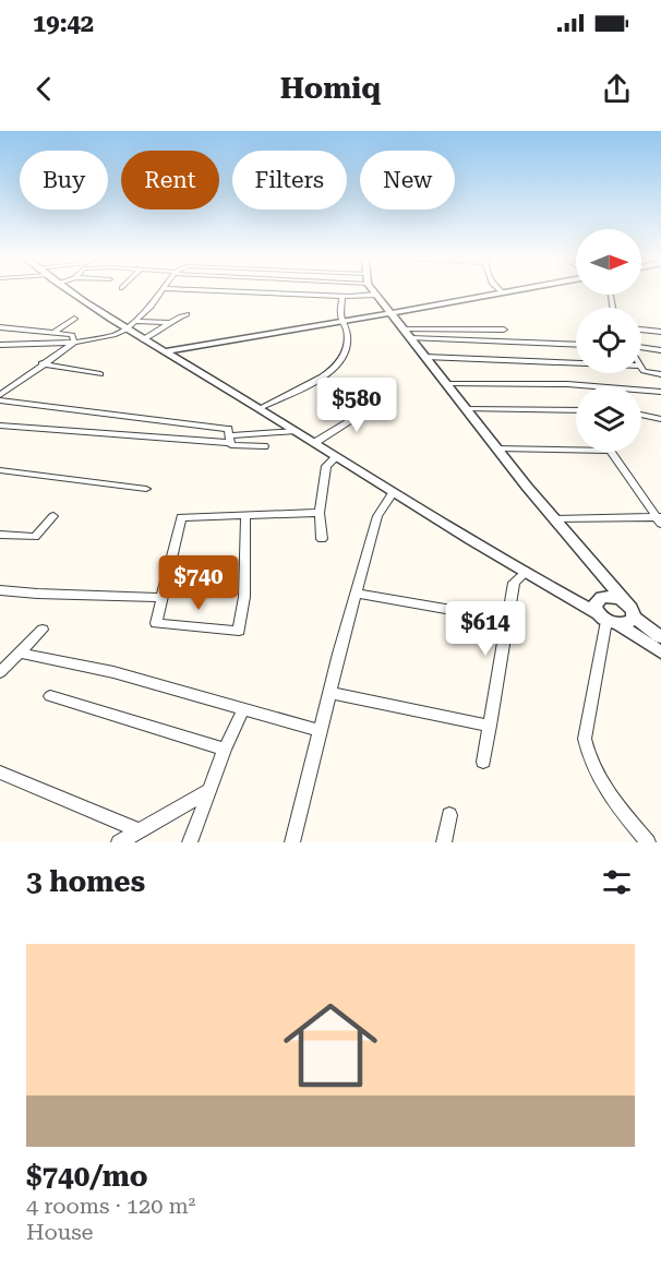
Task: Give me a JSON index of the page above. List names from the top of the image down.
{
  "north": "right",
  "page": {
    "status": "19:42",
    "header": "Homiq",
    "chip": [
      "Buy",
      "Rent",
      "Filters",
      "New"
    ],
    "price": ["$580", "$740", "$614"],
    "heading": "3 homes",
    "list": [
      {
        "name": "$740/mo",
        "note": "4 rooms · 120 m² · House"
      }
    ]
  }
}
